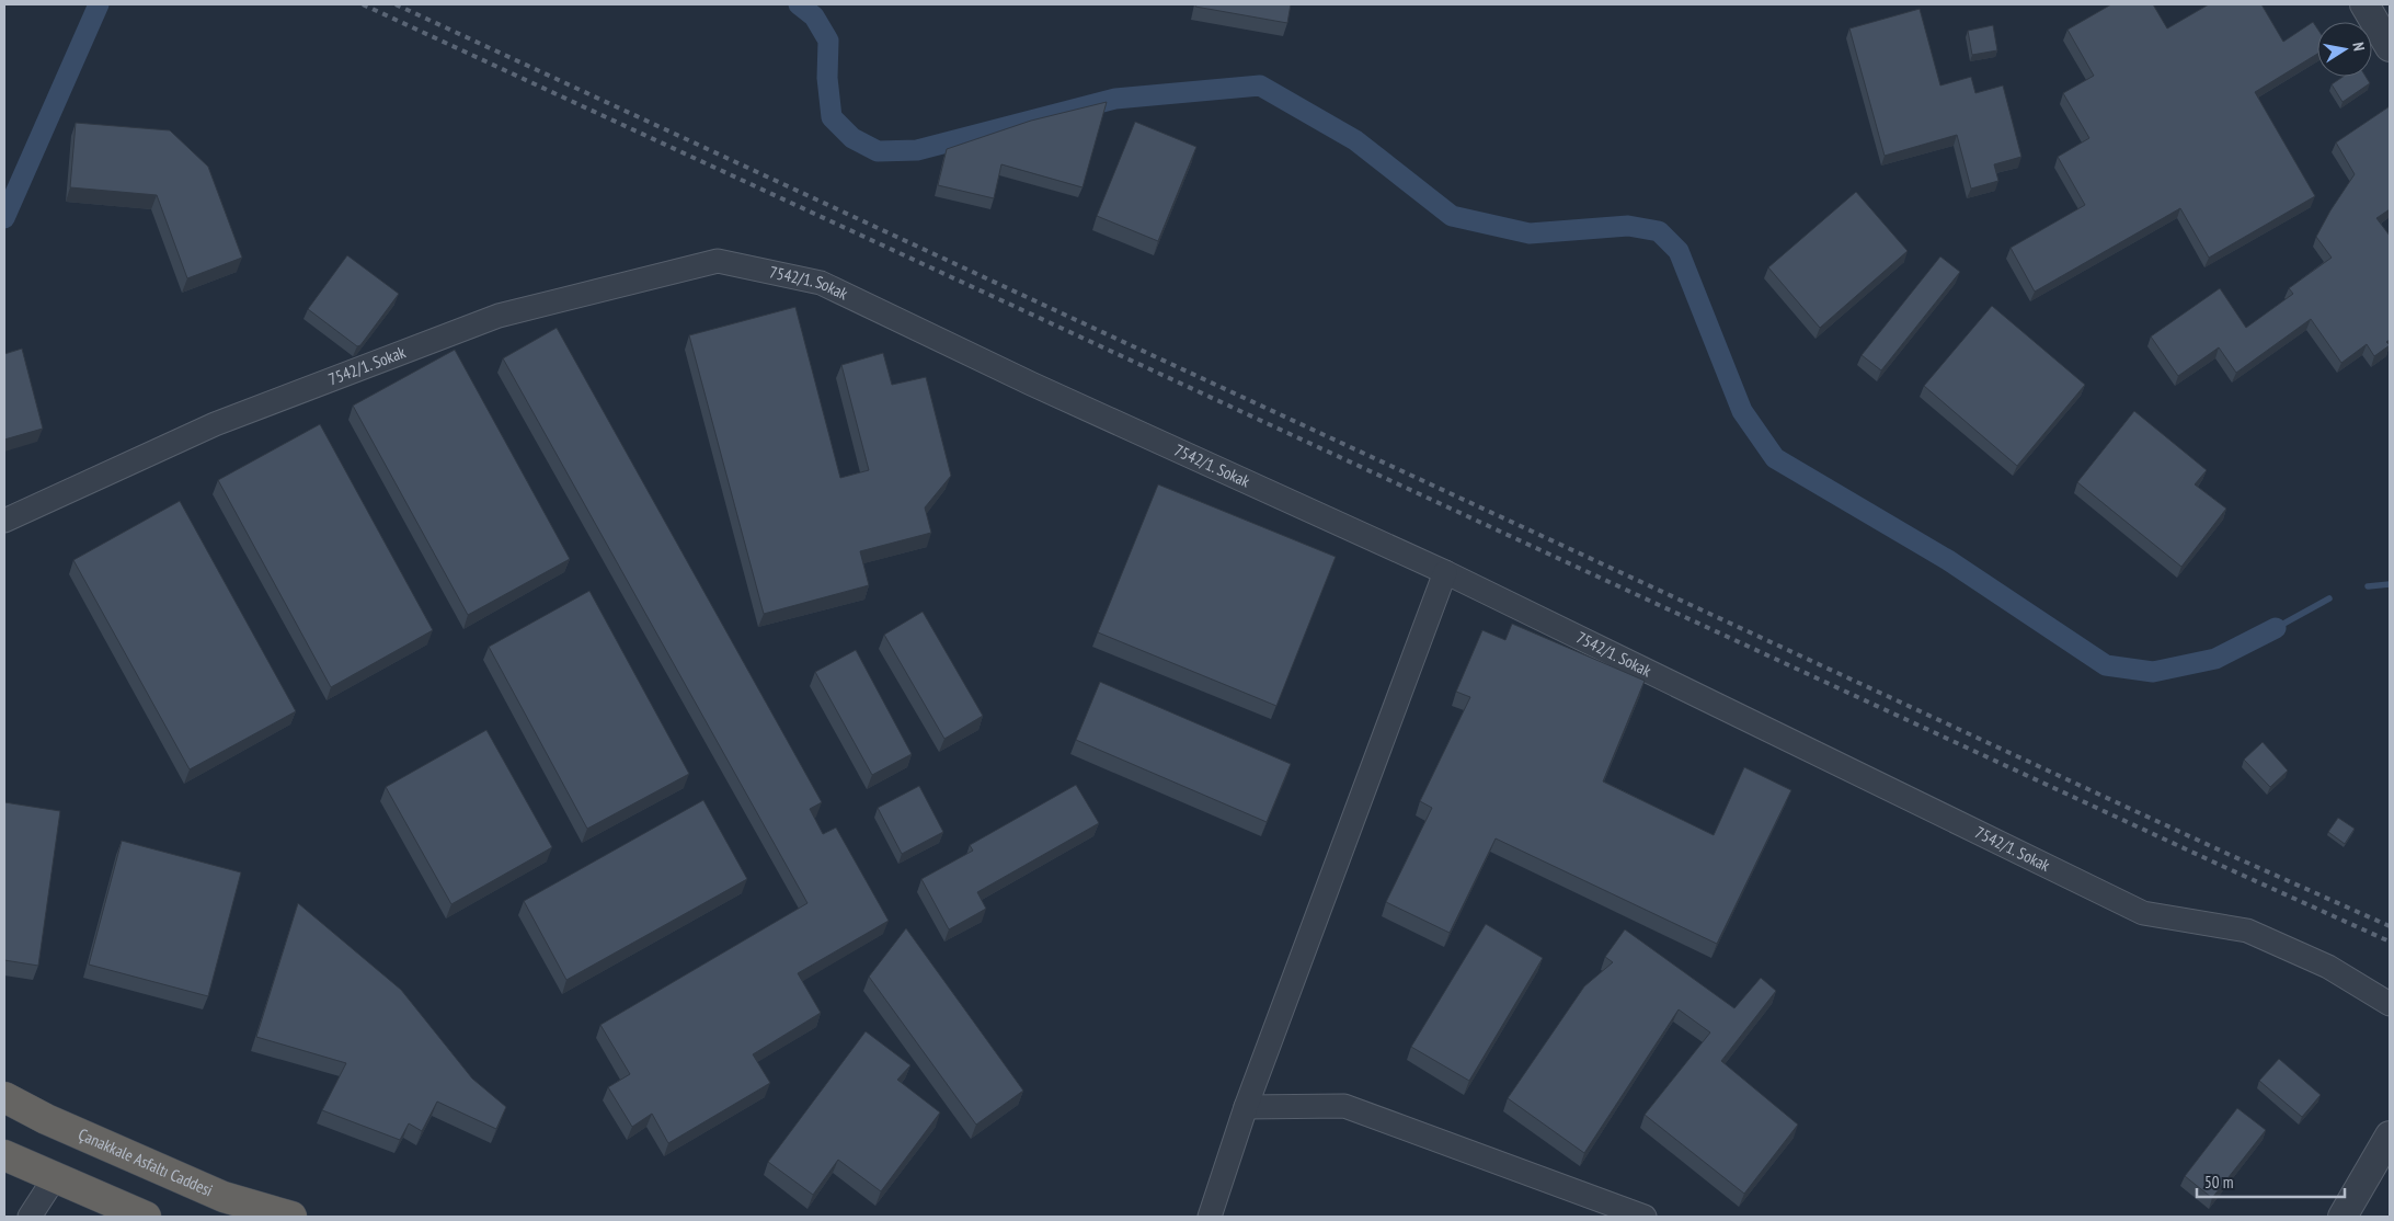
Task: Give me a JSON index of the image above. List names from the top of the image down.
{
  "streets": {
    "highway": ["Çanakkale Asfaltı Caddesi"],
    "street": ["7542/1. Sokak"]
  },
  "scale_bar": "50 m",
  "north": "right"
}
